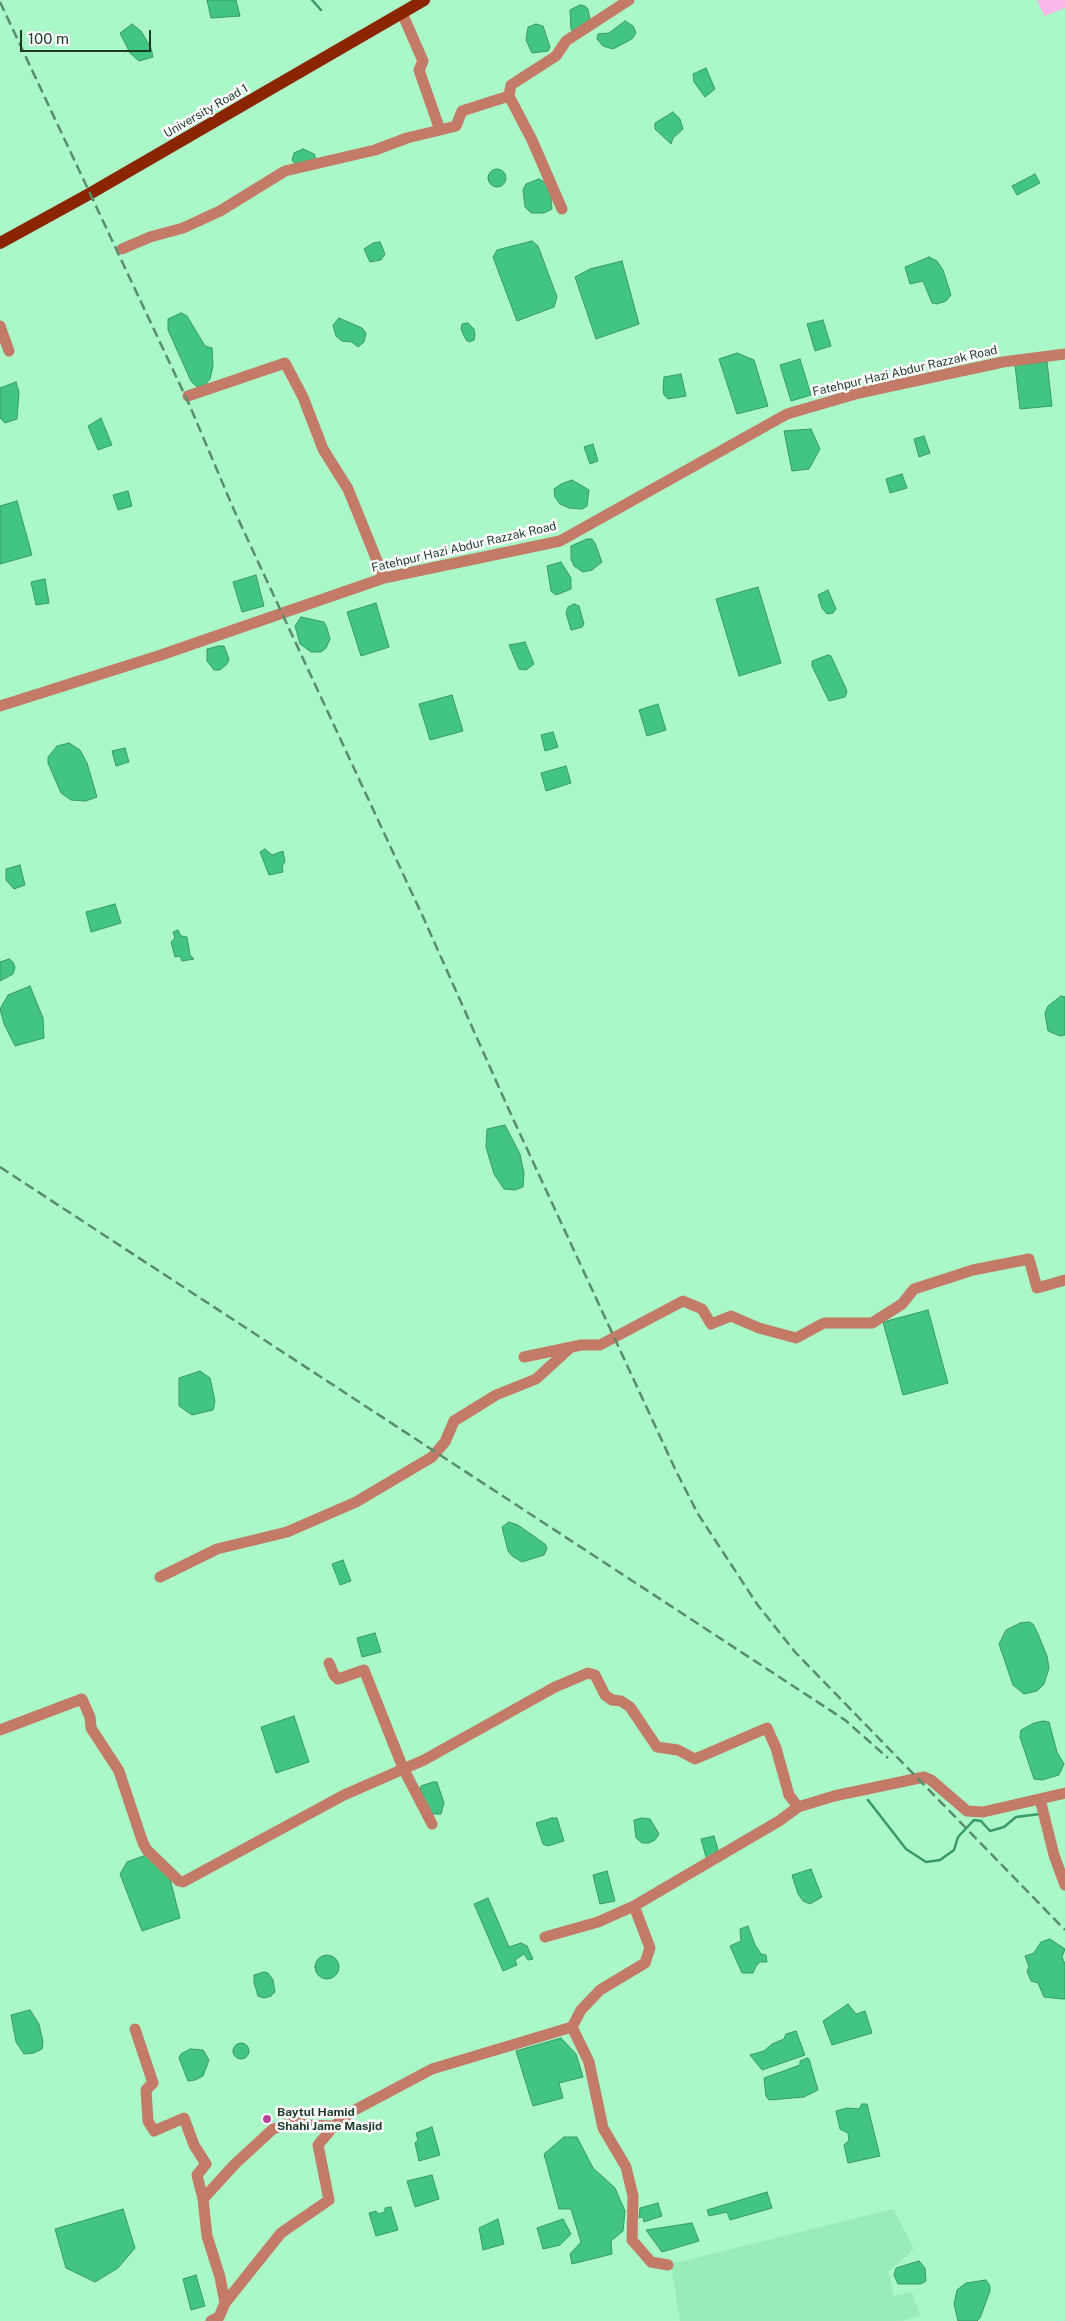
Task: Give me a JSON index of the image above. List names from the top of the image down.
{
  "streets": {
    "main road": ["University Road 1"],
    "street": ["Fatehpur Hazi Abdur Razzak Road"]
  },
  "places": ["Baytul Hamid Shahi Jame Masjid"],
  "scale_bar": "100 m"
}
